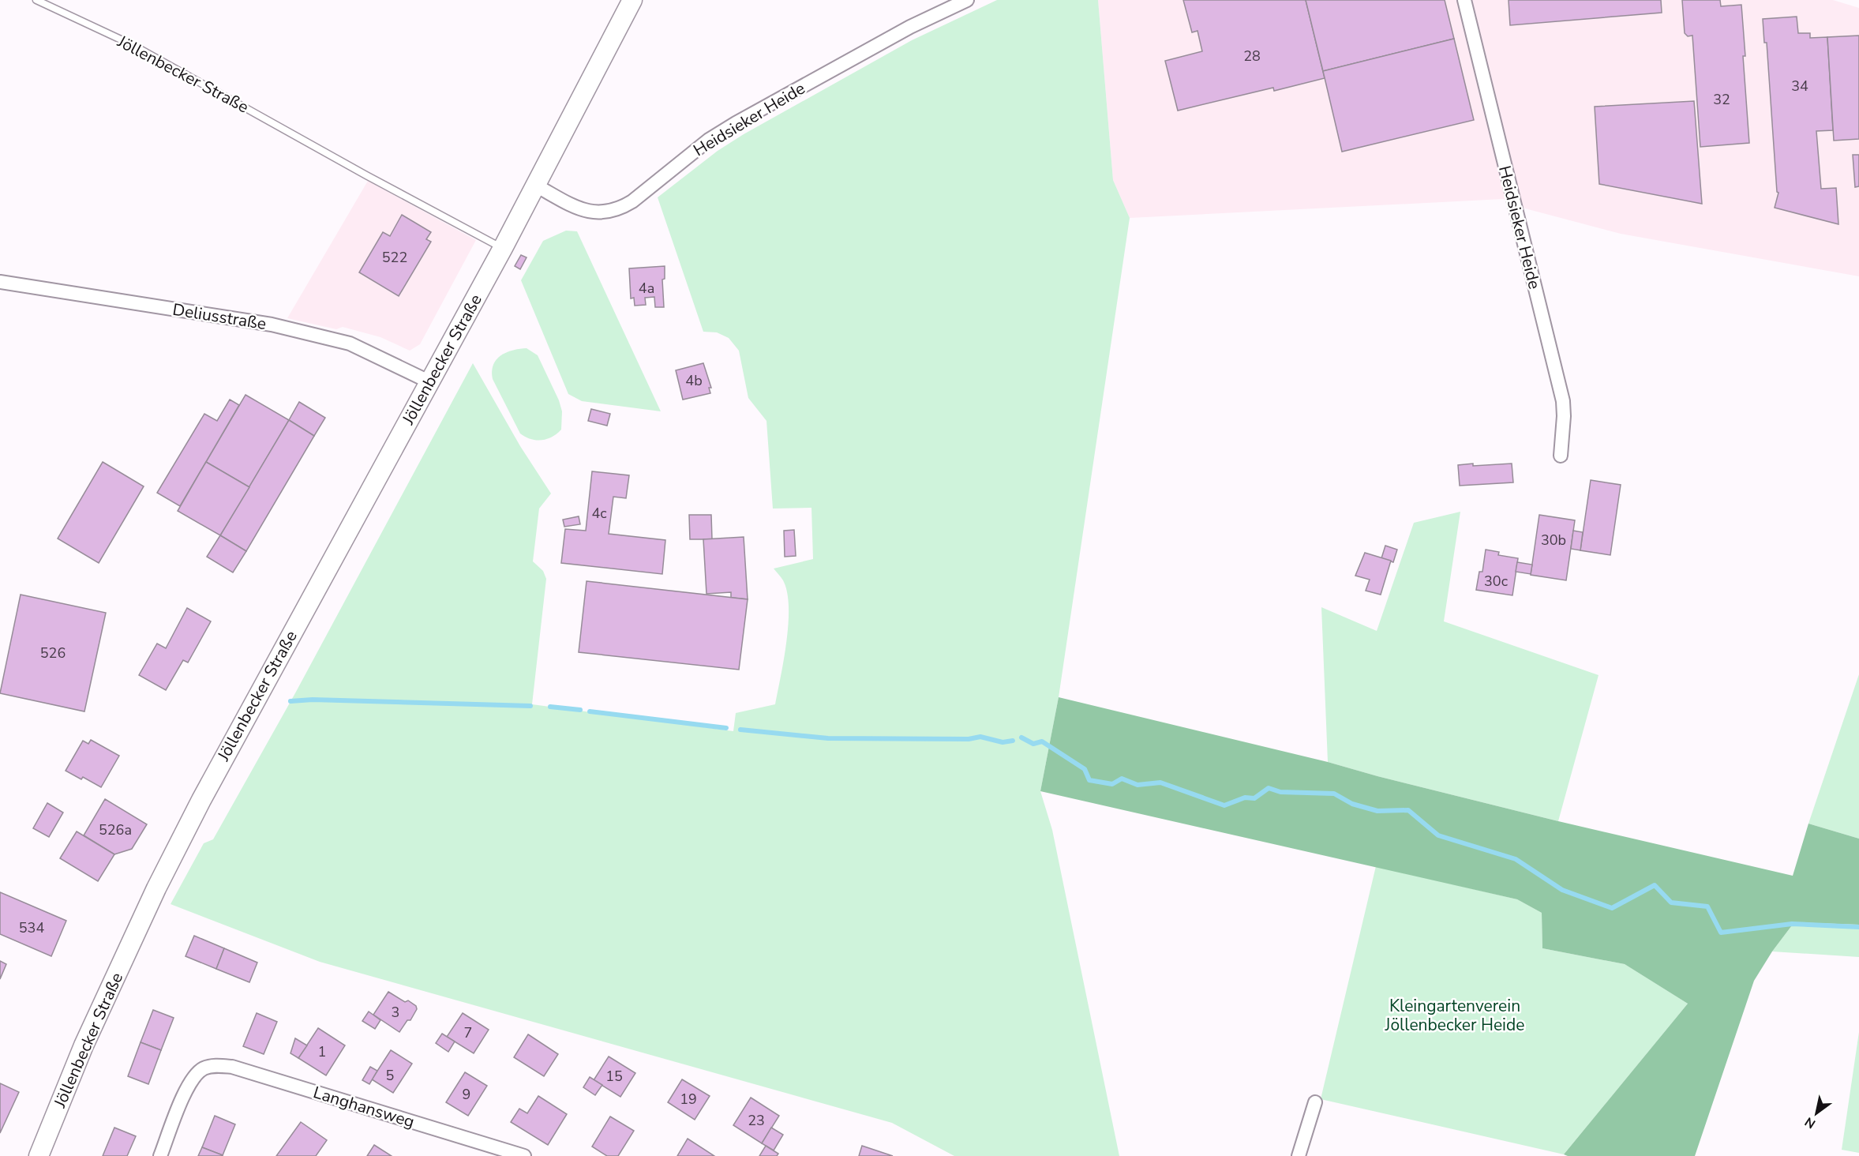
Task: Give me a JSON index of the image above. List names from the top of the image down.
{
  "streets": {
    "main road": ["Jöllenbecker Straße"],
    "street": ["Heidsieker Heide", "Deliusstraße", "Langhansweg"]
  },
  "crossings": [
    ["Jöllenbecker Straße", "Heidsieker Heide"],
    ["Jöllenbecker Straße", "Deliusstraße"]
  ],
  "parks": ["Kleingartenverein Jöllenbecker Heide"],
  "house_numbers": [
    "28",
    "34",
    "32",
    "522",
    "4a",
    "4b",
    "4c",
    "30b",
    "30c",
    "526",
    "526a",
    "534",
    "3",
    "7",
    "1",
    "5",
    "15",
    "9",
    "19",
    "23"
  ],
  "north": "bottom left"
}
